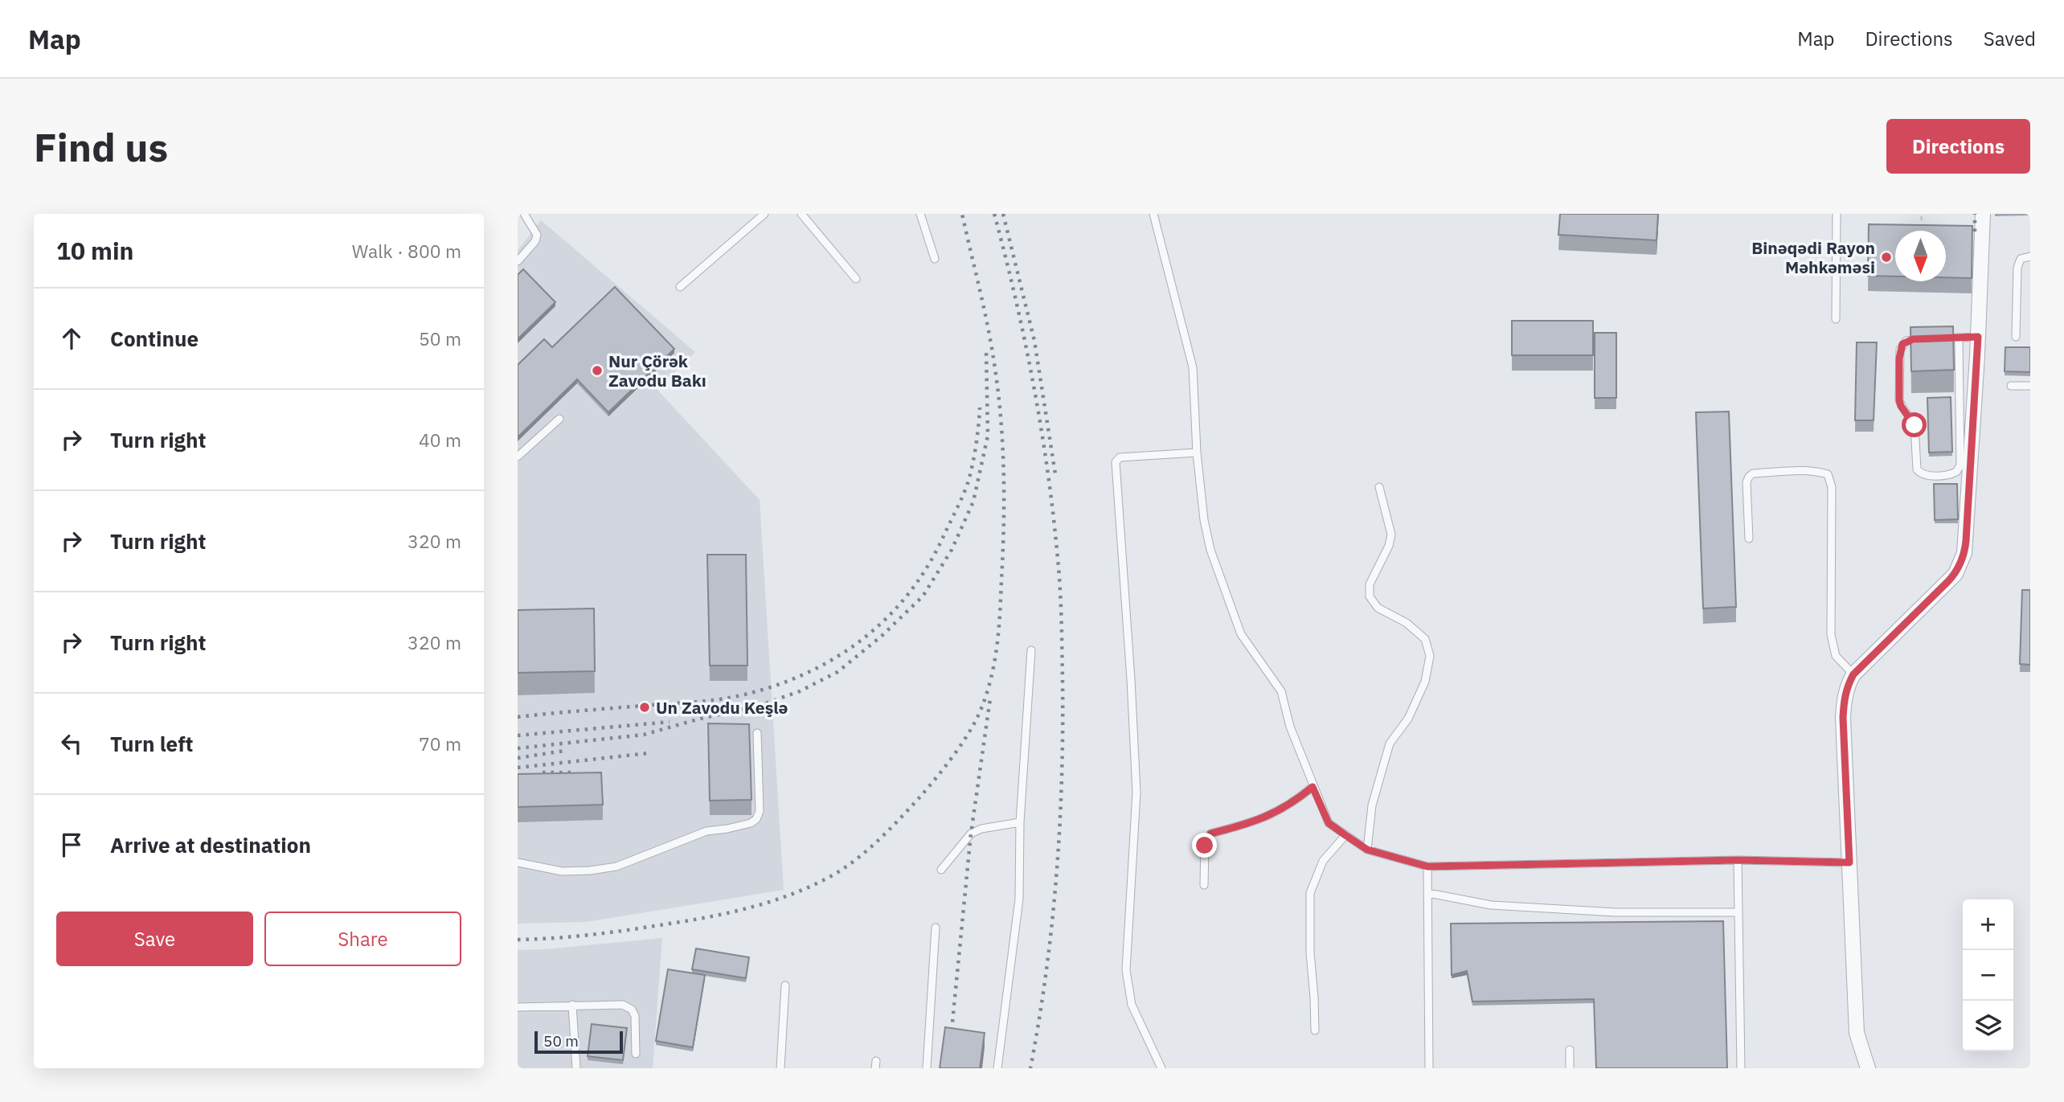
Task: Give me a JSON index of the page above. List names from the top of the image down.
{
  "places": ["Binəqədi Rayon Məhkəməsi", "Nur Çörək Zavodu Bakı", "Un Zavodu Keşlə"],
  "scale_bar": "50 m",
  "north": "bottom",
  "page": {
    "header": "Map",
    "nav": ["Map", "Directions", "Saved"],
    "buttons": [
      "Directions",
      ["Save", "Share"]
    ],
    "title": "Find us",
    "heading": ["10 min", "Walk · 800 m"],
    "list": [
      ["Continue", "50 m"],
      ["Turn right", "40 m"],
      ["Turn right", "320 m"],
      ["Turn right", "320 m"],
      ["Turn left", "70 m"],
      "Arrive at destination"
    ],
    "map_buttons": ["+", "−"],
    "scale": "50 m"
  }
}
